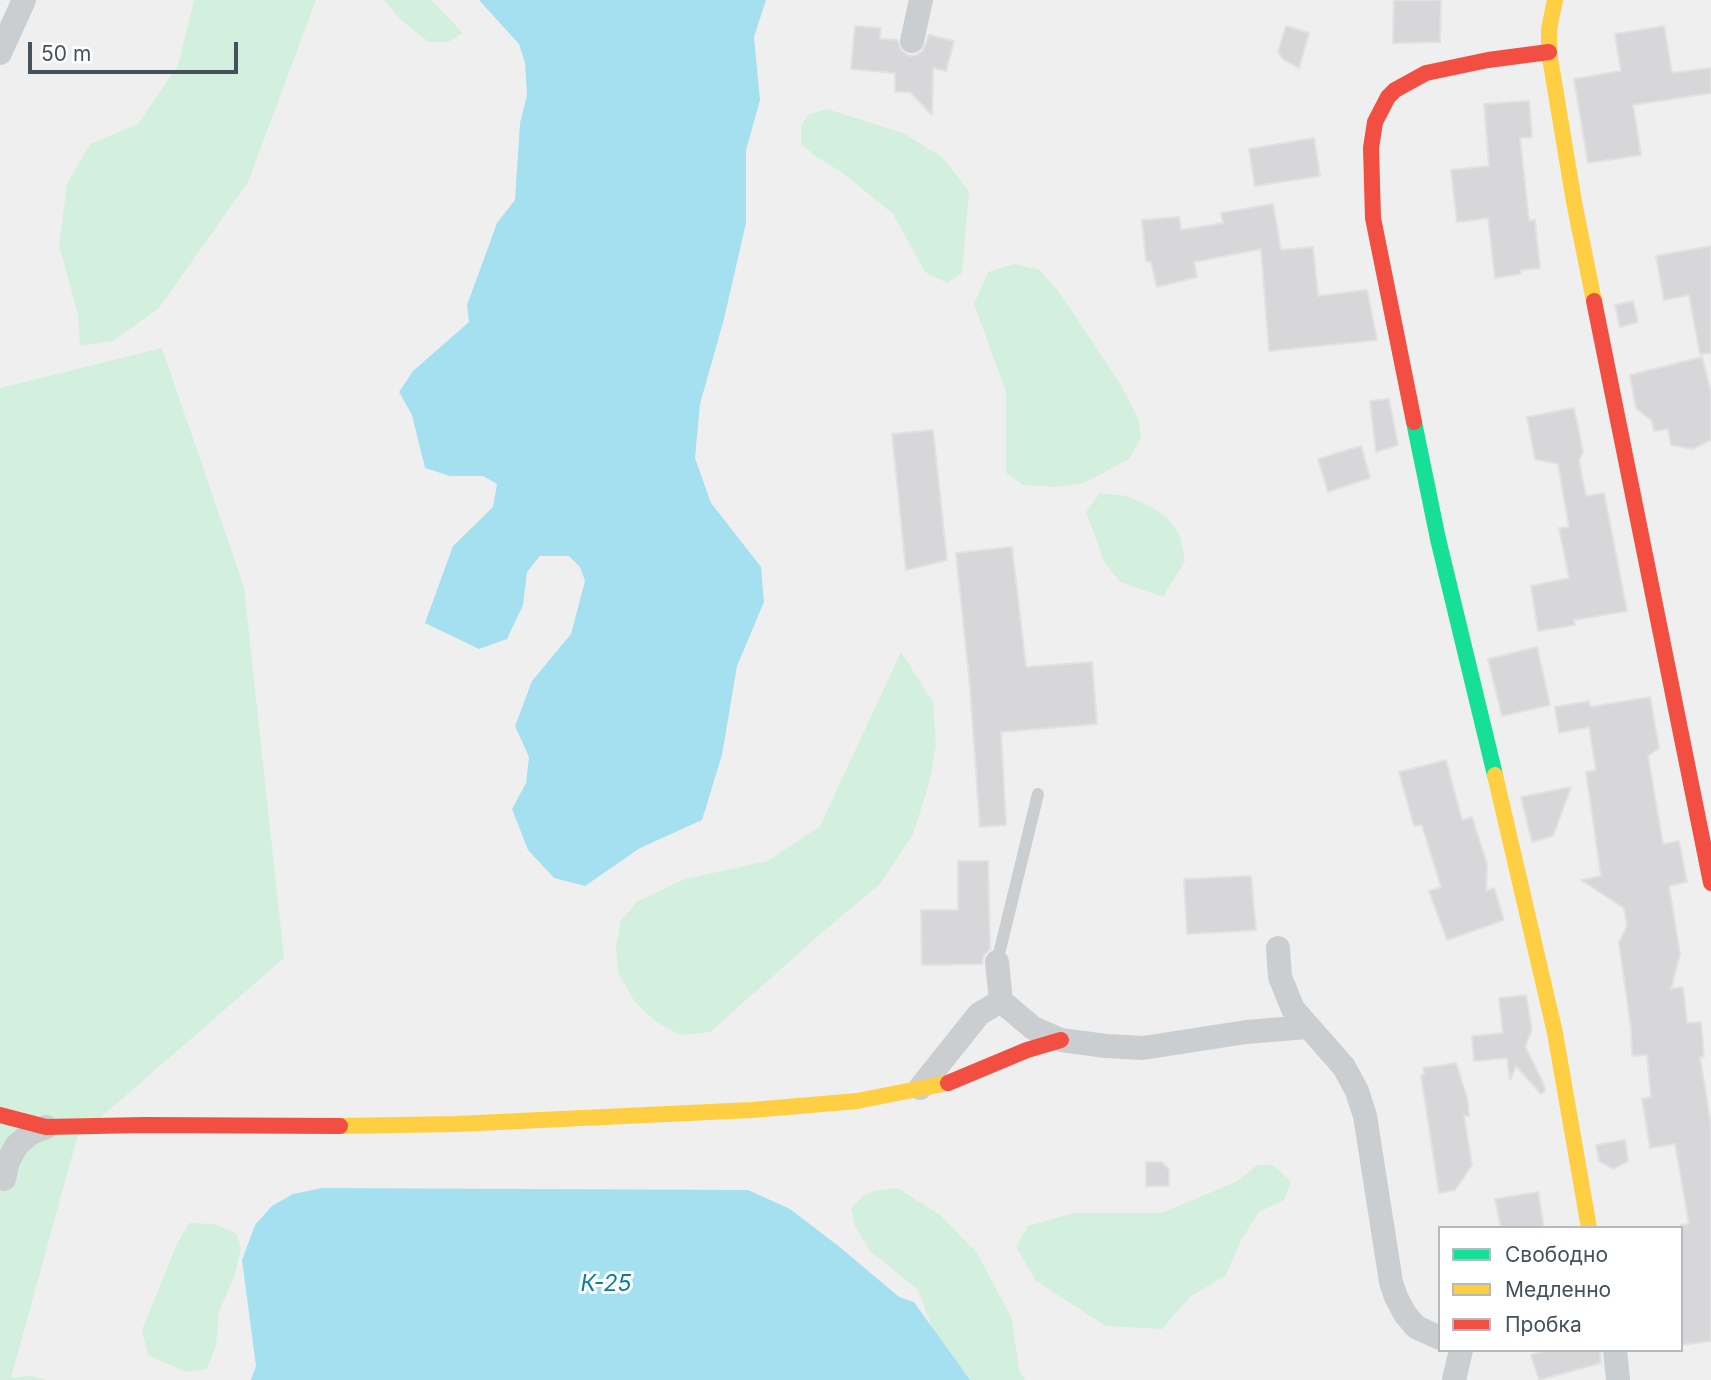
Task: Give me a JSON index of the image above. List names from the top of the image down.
{
  "water": ["К-25"],
  "legend": ["Свободно", "Медленно", "Пробка"],
  "scale_bar": "50 m"
}
